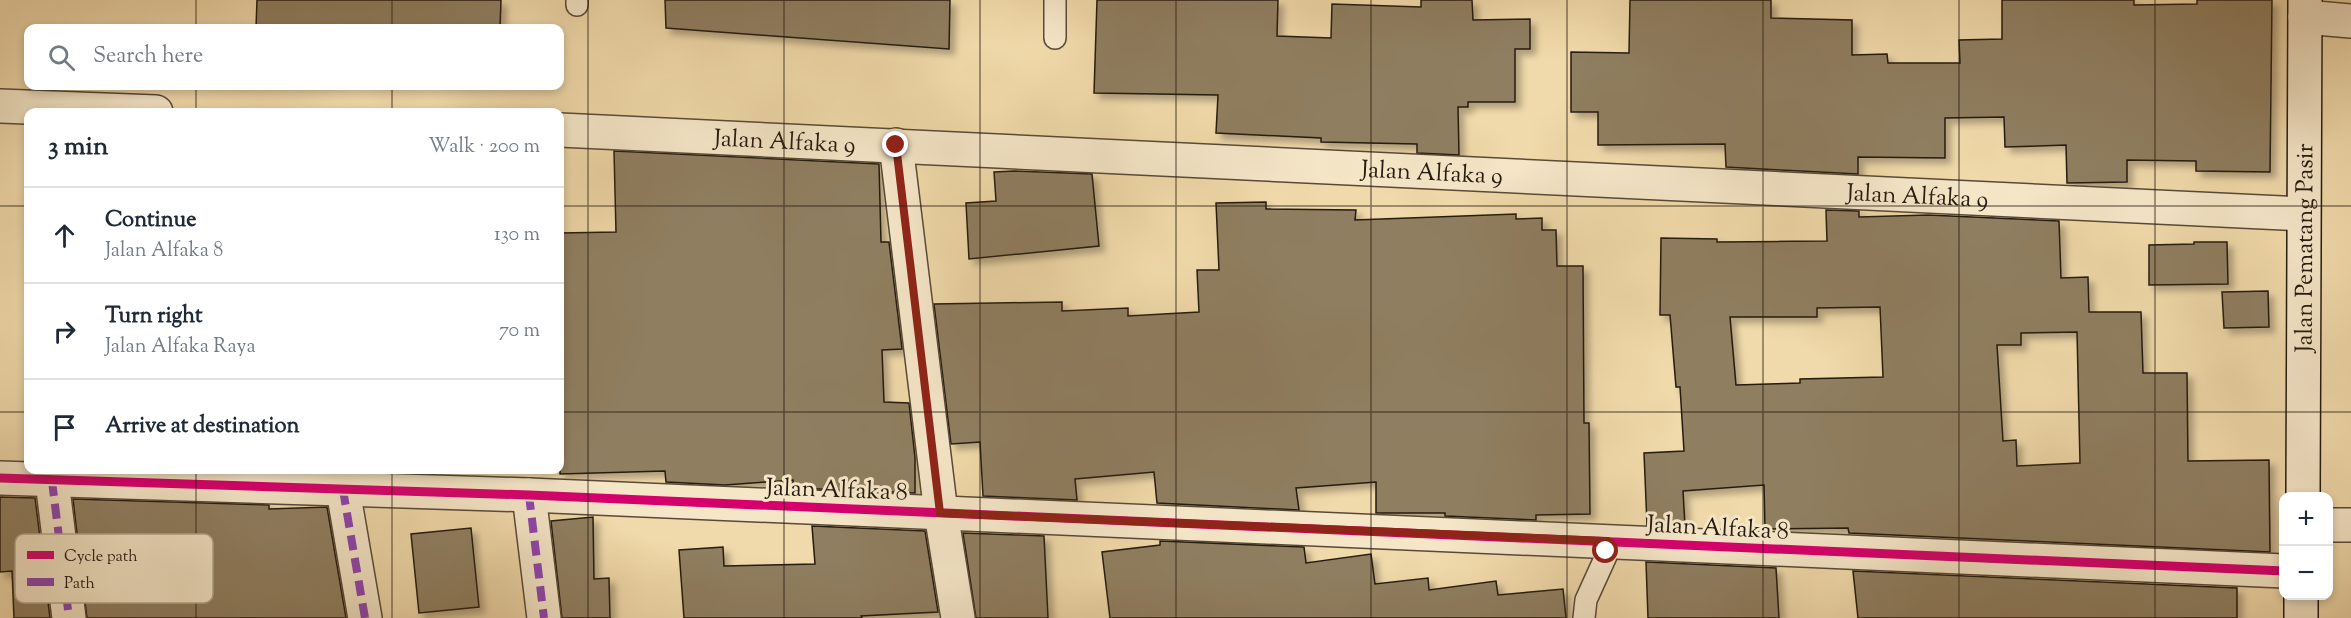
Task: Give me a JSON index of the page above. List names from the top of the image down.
{
  "streets": {
    "street": ["Jalan Alfaka 9", "Jalan Pematang Pasir", "Jalan Alfaka 8"]
  },
  "crossings": [
    ["Jalan Alfaka 9", "Jalan Pematang Pasir"]
  ],
  "legend": ["Cycle path", "Path"],
  "page": {
    "search": "Search here",
    "heading": ["3 min", "Walk · 200 m"],
    "list": [
      ["Continue", "Jalan Alfaka 8", "130 m"],
      ["Turn right", "Jalan Alfaka Raya", "70 m"],
      "Arrive at destination"
    ],
    "map_buttons": ["+", "−"]
  }
}
